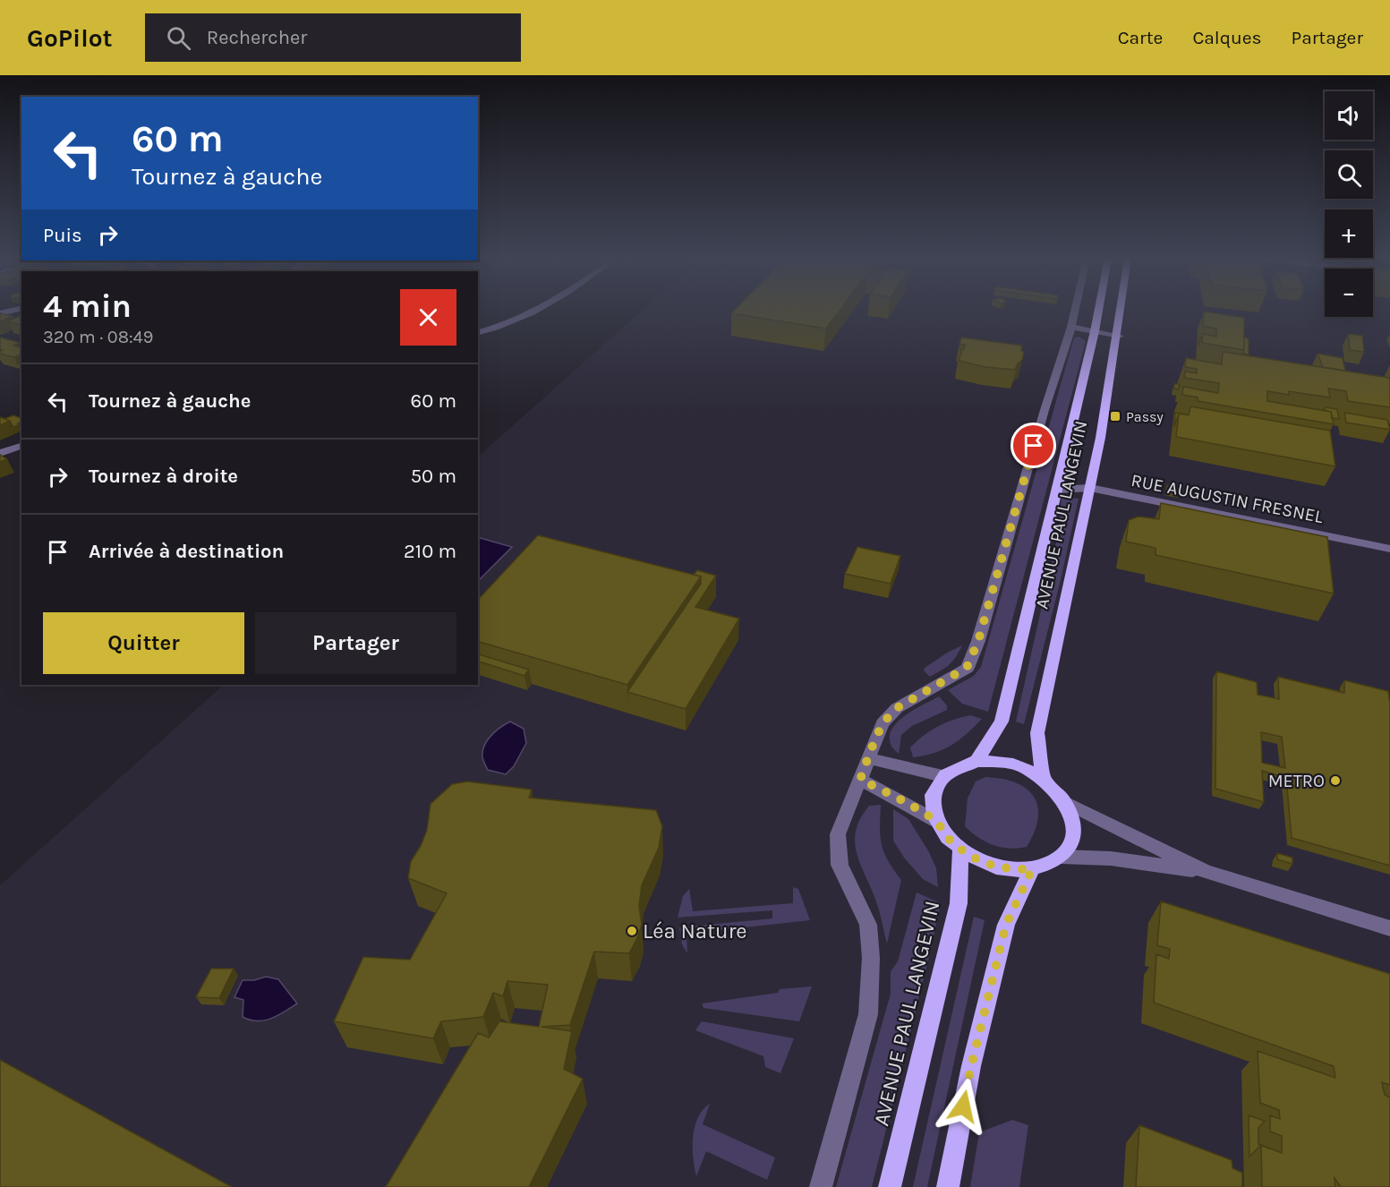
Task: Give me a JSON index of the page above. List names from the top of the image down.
{
  "streets": {
    "main road": ["AVENUE PAUL LANGEVIN"],
    "street": ["RUE AUGUSTIN FRESNEL"]
  },
  "crossings": [
    ["RUE AUGUSTIN FRESNEL", "AVENUE PAUL LANGEVIN"]
  ],
  "places": {
    "transit": ["Passy"],
    "other": ["METRO", "Léa Nature"]
  },
  "page": {
    "header": "GoPilot",
    "search": "Rechercher",
    "nav": ["Carte", "Calques", "Partager"],
    "map_buttons": ["+", "−"],
    "turn": ["60 m", "Tournez à gauche"],
    "then": "Puis",
    "heading": ["4 min", "320 m · 08:49"],
    "list": [
      {
        "name": "Tournez à gauche",
        "value": "60 m"
      },
      {
        "name": "Tournez à droite",
        "value": "50 m"
      },
      {
        "name": "Arrivée à destination",
        "value": "210 m"
      }
    ],
    "buttons": ["Quitter", "Partager"]
  }
}
